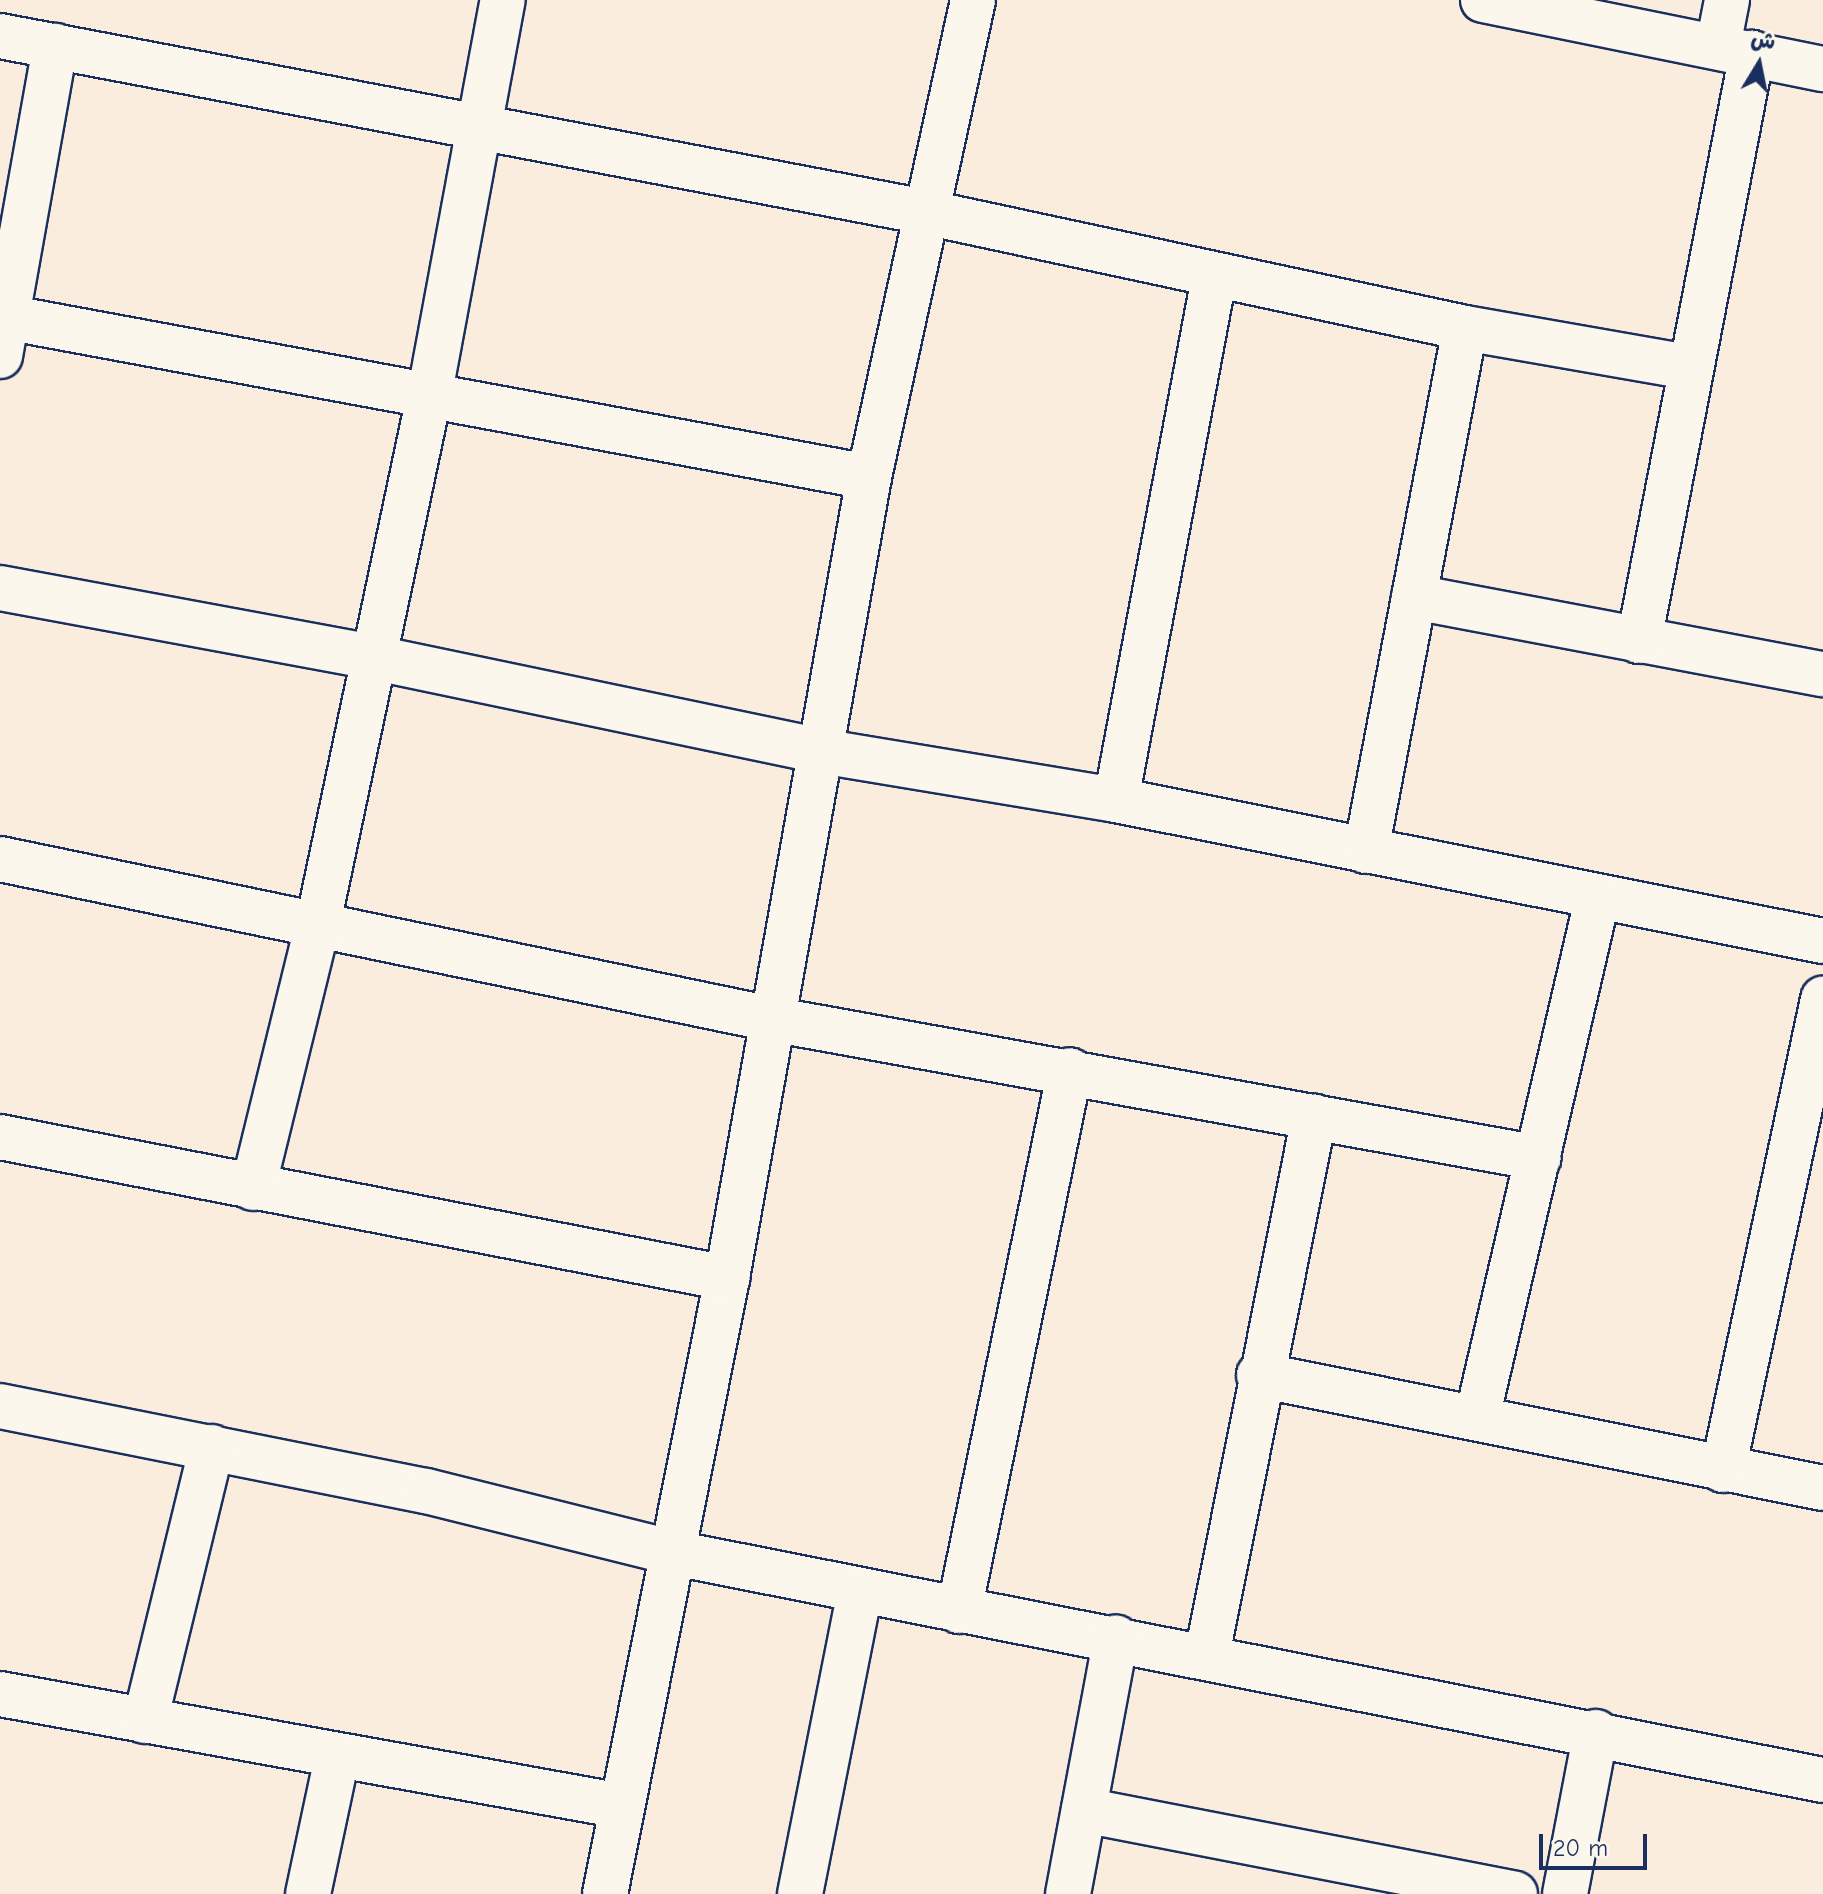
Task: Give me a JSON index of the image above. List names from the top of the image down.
{
  "scale_bar": "20 m",
  "north": "top"
}
